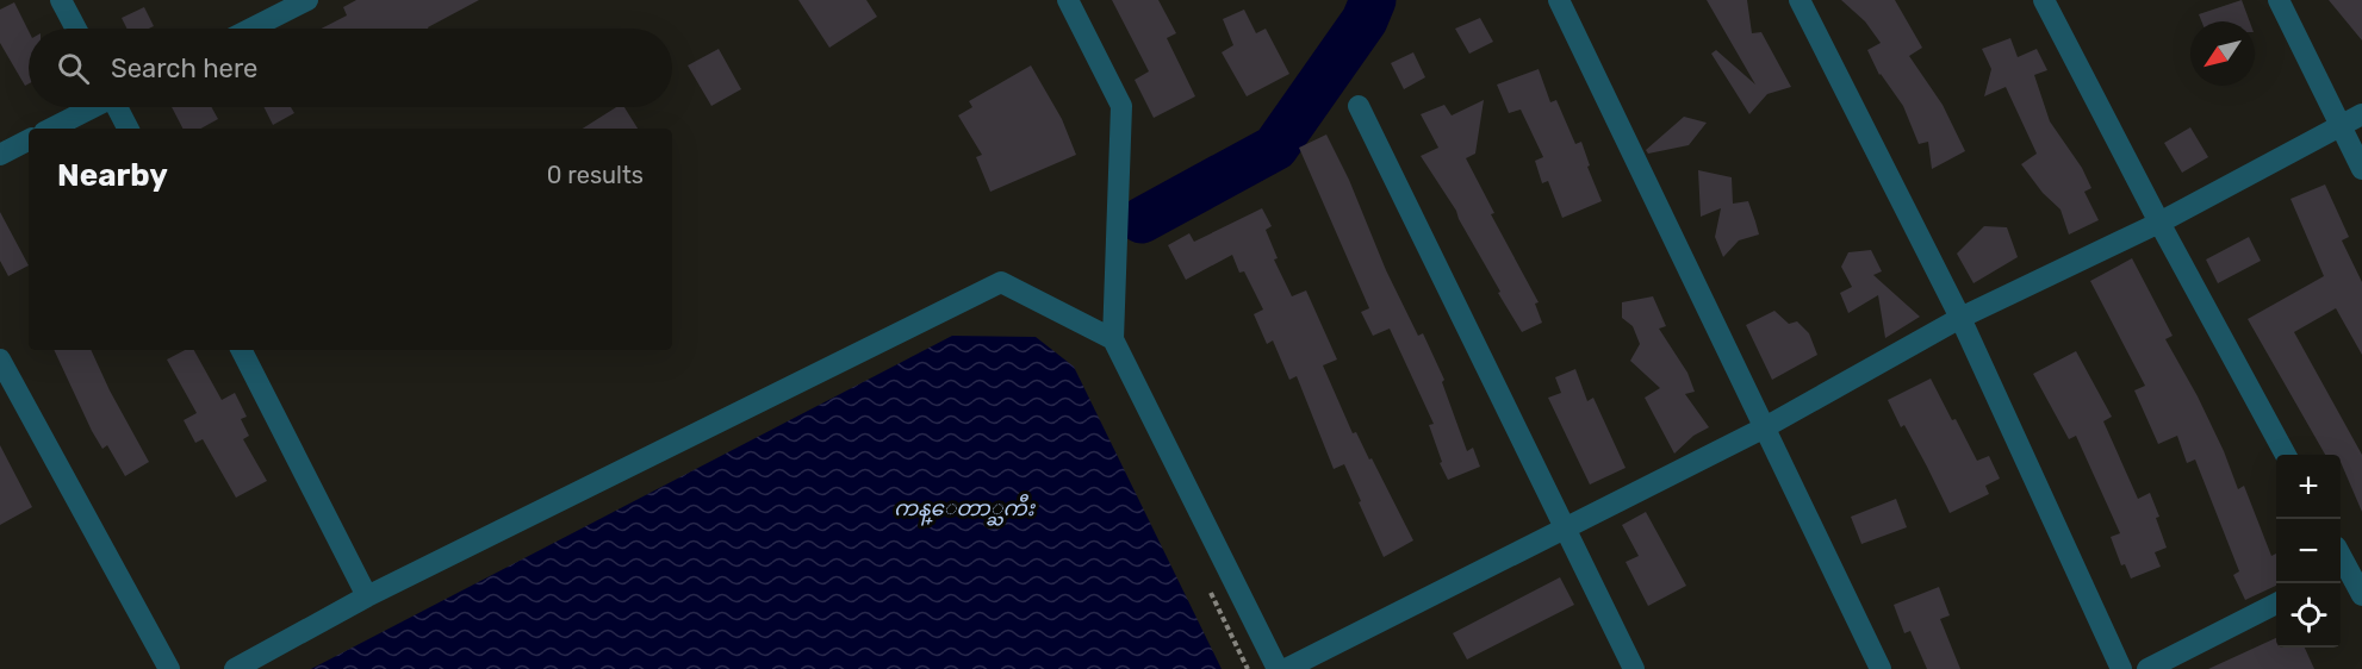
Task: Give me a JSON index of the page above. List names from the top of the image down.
{
  "water": ["ကန္ေတာ္ႀကီး"],
  "north": "bottom left",
  "page": {
    "search": "Search here",
    "heading": ["Nearby", "0 results"],
    "map_buttons": ["+", "−"]
  }
}
